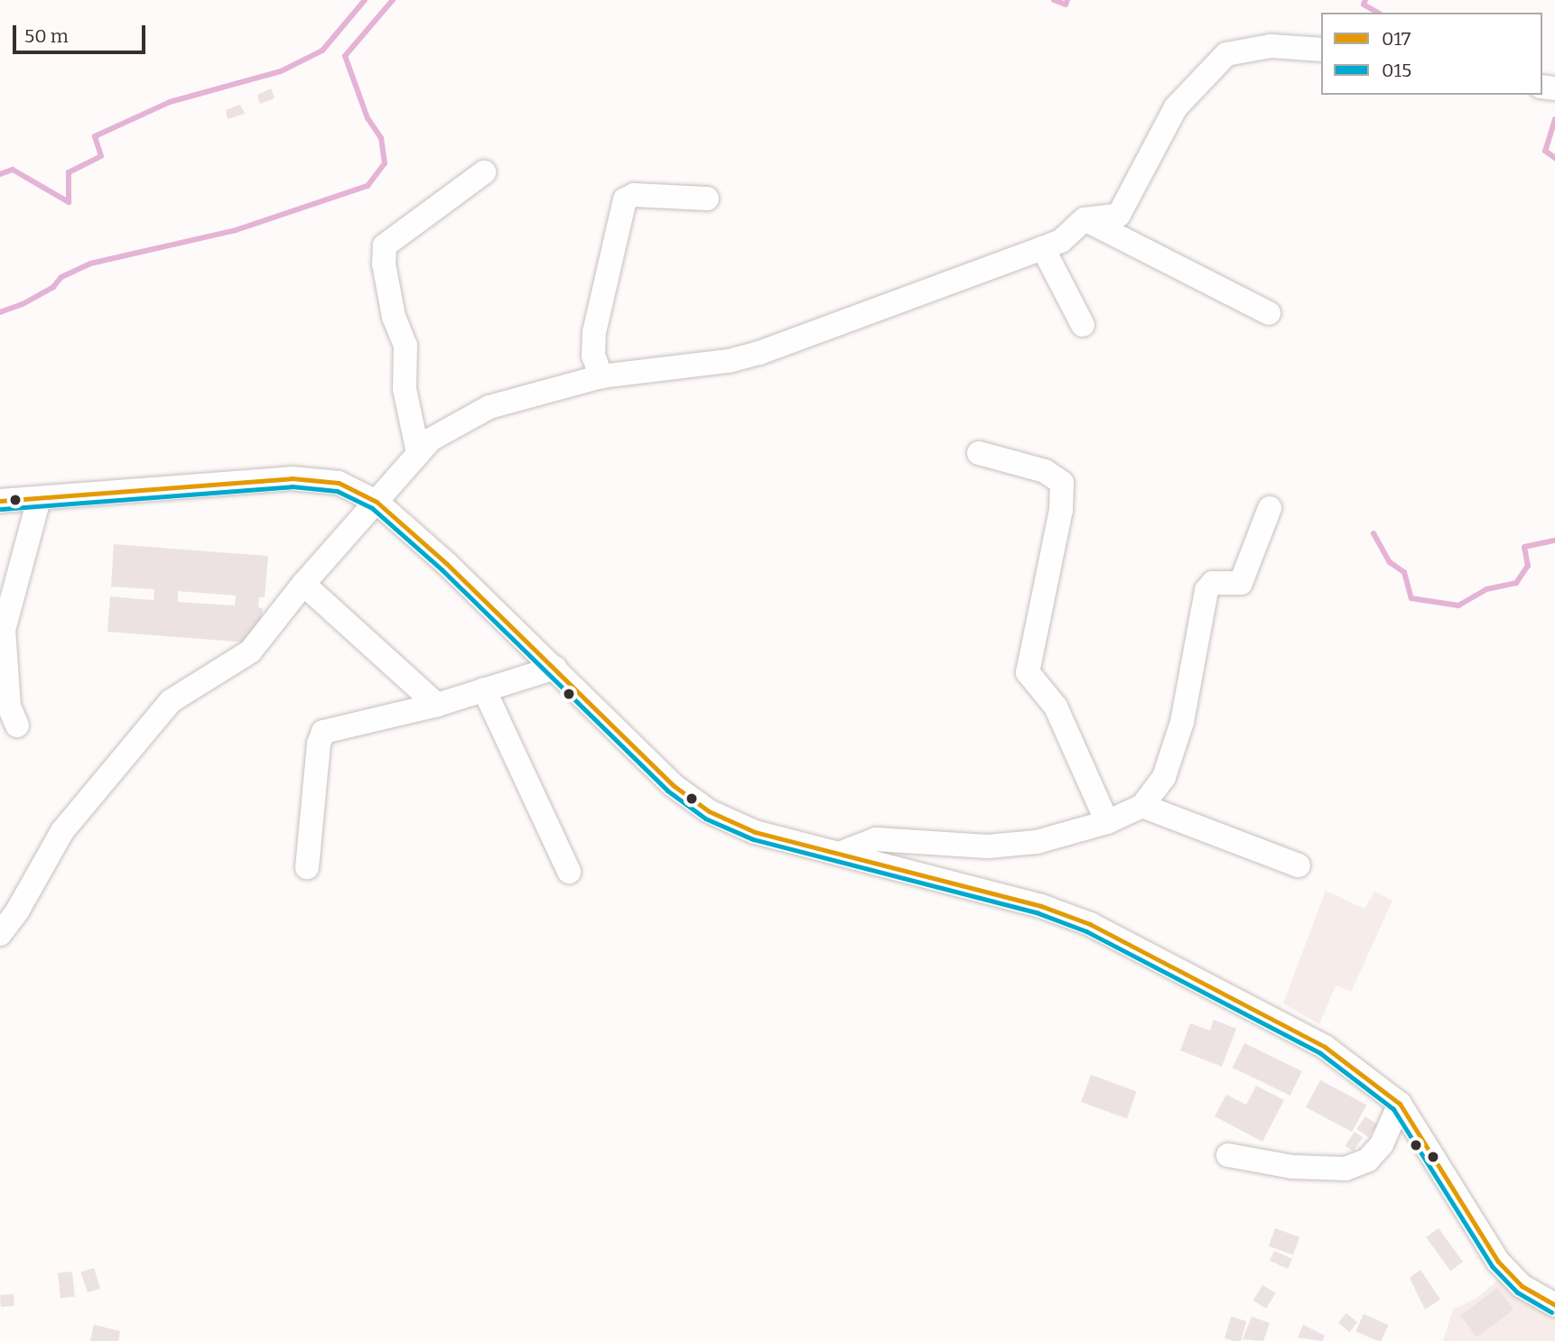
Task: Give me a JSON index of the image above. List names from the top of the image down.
{
  "lines": ["transit line 017", "transit line 015"],
  "legend": ["017", "015"],
  "scale_bar": "50 m"
}
